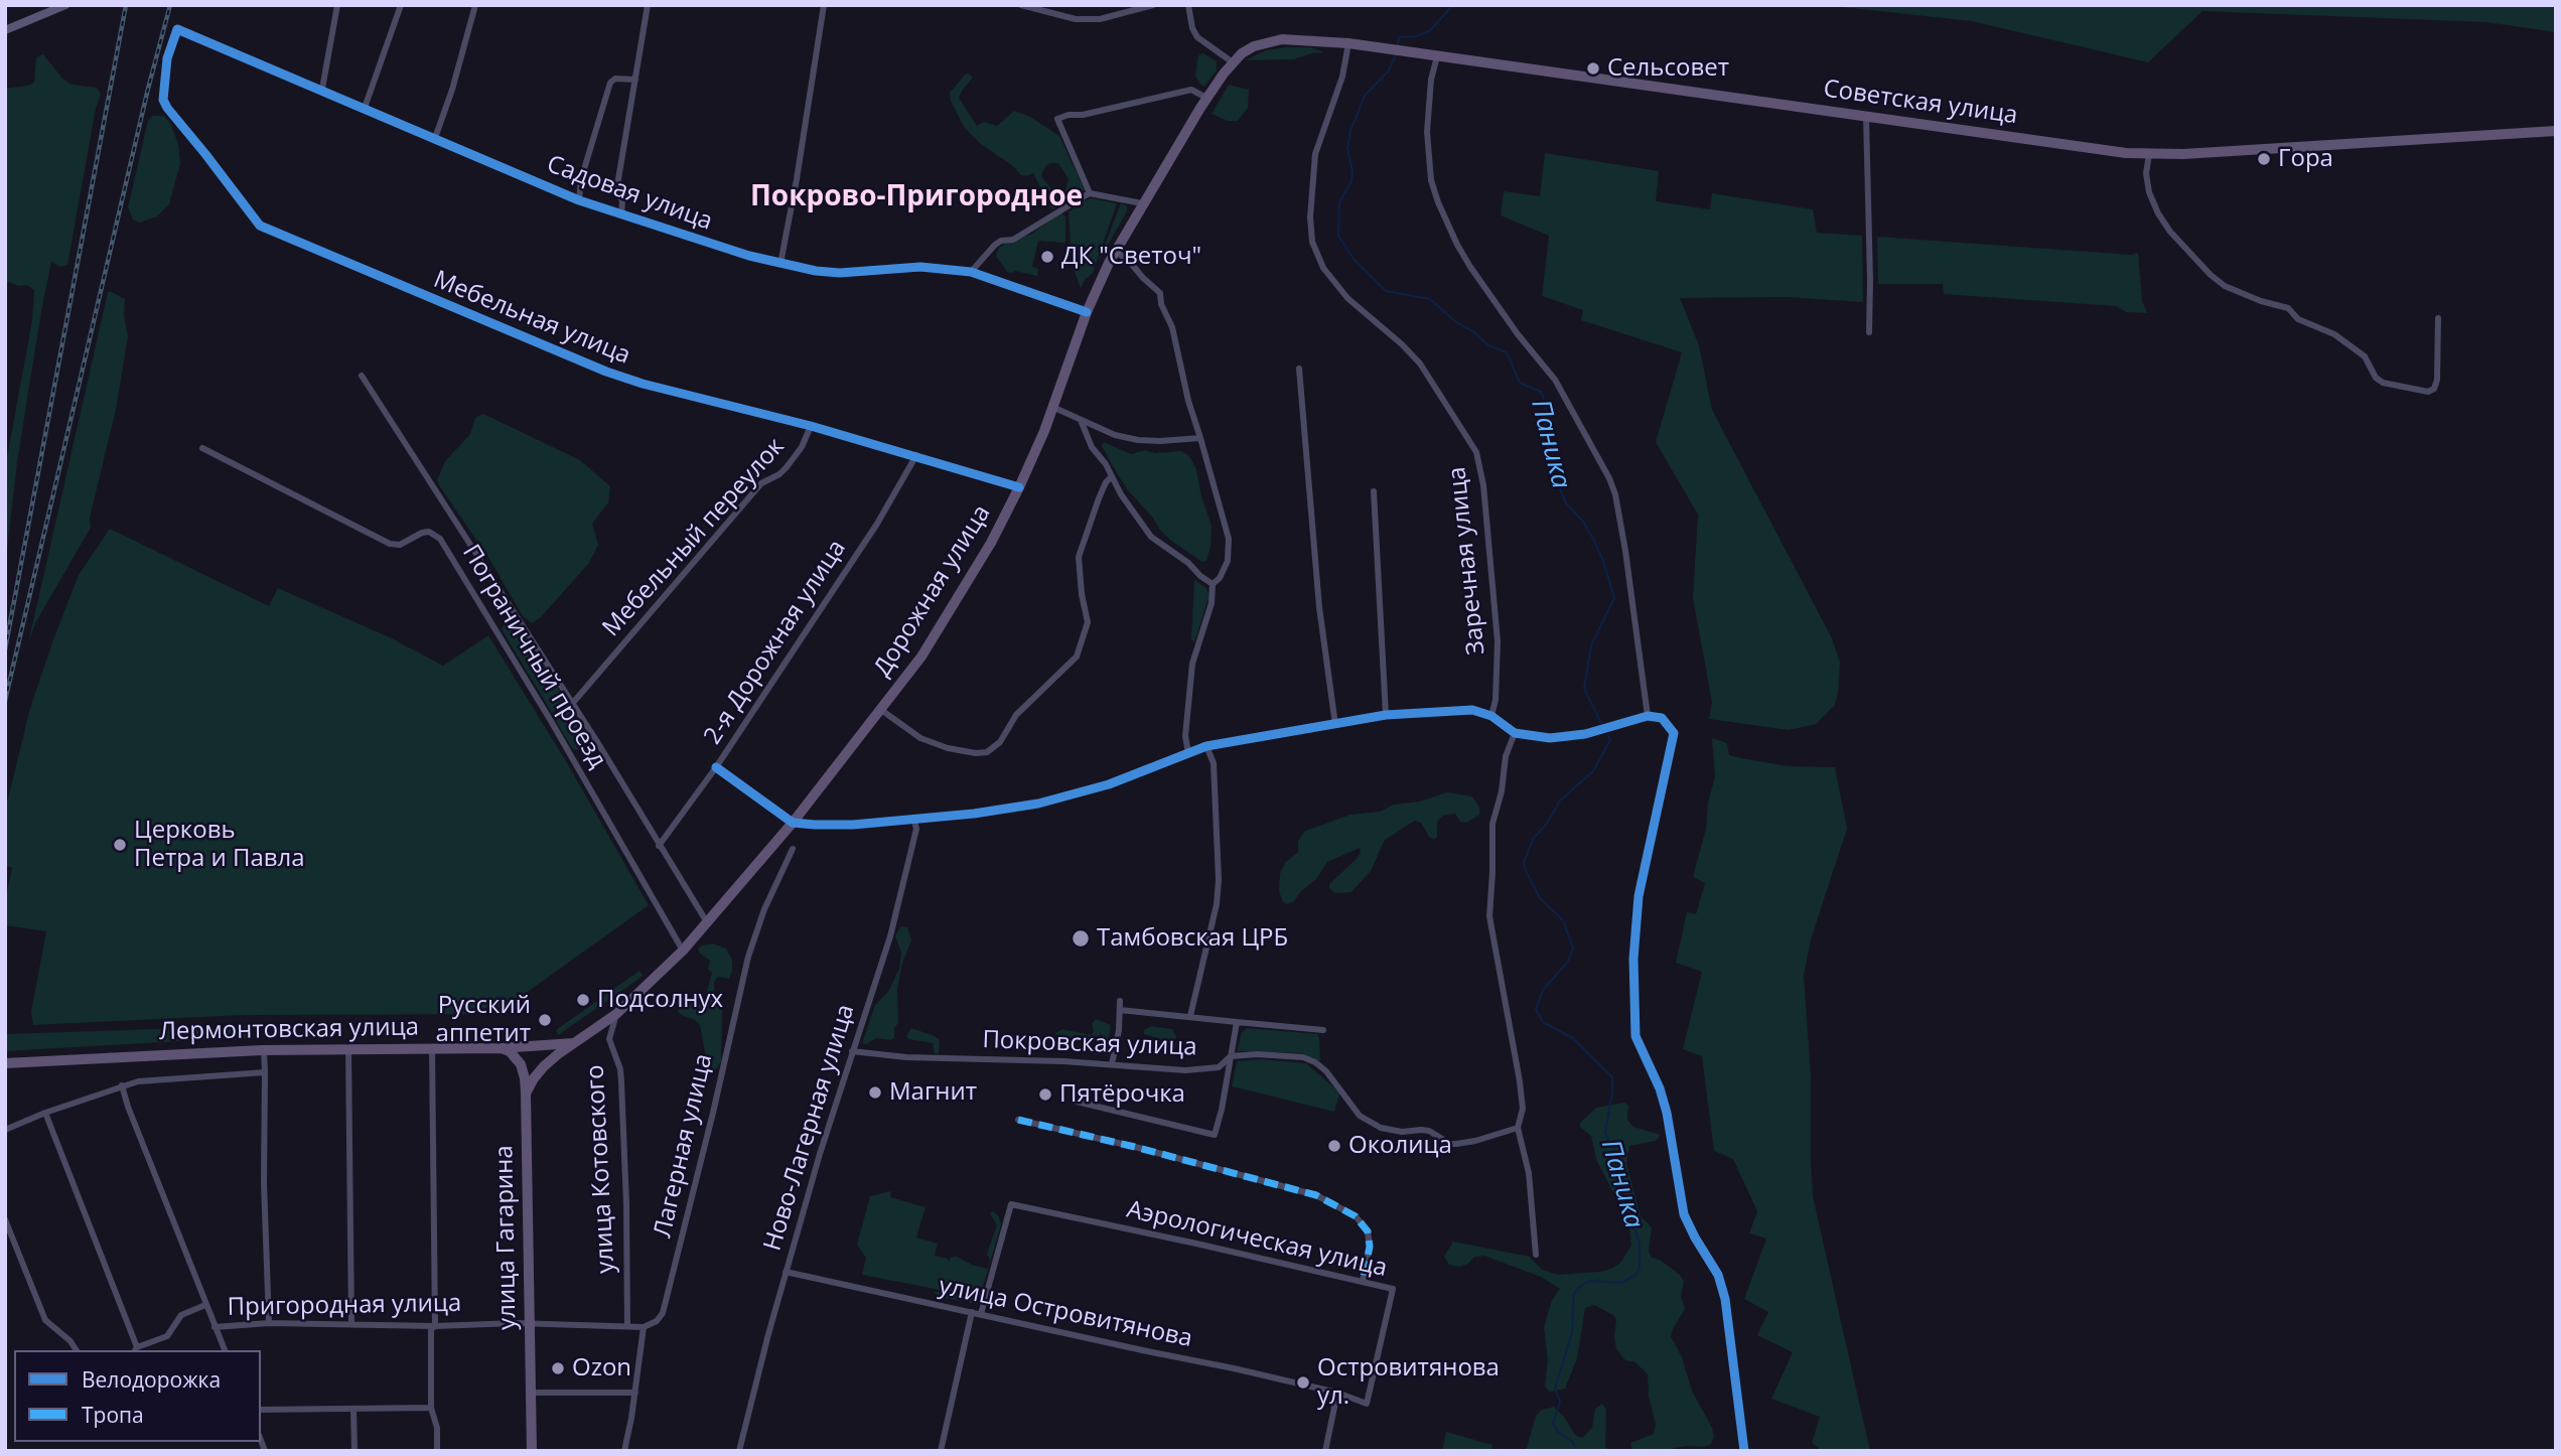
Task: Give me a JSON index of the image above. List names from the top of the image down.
{
  "streets": {
    "main road": [
      "Советская улица",
      "Дорожная улица",
      "Лермонтовская улица",
      "улица Гагарина"
    ],
    "street": [
      "Садовая улица",
      "Мебельная улица",
      "Мебельный переулок",
      "Заречная улица",
      "2-я Дорожная улица",
      "Пограничный проезд",
      "Покровская улица",
      "Ново-Лагерная улица",
      "Лагерная улица",
      "улица Котовского",
      "Аэрологическая улица",
      "Пригородная улица",
      "улица Островитянова"
    ]
  },
  "crossings": [
    ["Советская улица", "Заречная улица"],
    ["Советская улица", "Дорожная улица"],
    ["Садовая улица", "Мебельная улица"],
    ["Садовая улица", "Дорожная улица"],
    ["Мебельная улица", "Мебельный переулок"],
    ["Мебельная улица", "Дорожная улица"],
    ["Мебельная улица", "2-я Дорожная улица"],
    ["Дорожная улица", "Пограничный проезд"],
    ["Дорожная улица", "Лермонтовская улица"],
    ["Дорожная улица", "улица Котовского"],
    ["Лермонтовская улица", "улица Гагарина"],
    ["Покровская улица", "Ново-Лагерная улица"],
    ["Ново-Лагерная улица", "улица Островитянова"],
    ["Лагерная улица", "Пригородная улица"],
    ["улица Котовского", "Пригородная улица"],
    ["улица Гагарина", "Пригородная улица"],
    ["Аэрологическая улица", "улица Островитянова"]
  ],
  "districts": ["Покрово-Пригородное"],
  "water": ["Паника"],
  "places": [
    "Сельсовет",
    "Гора",
    "ДК \"Светоч\"",
    "Церковь Петра и Павла",
    "Тамбовская ЦРБ",
    "Подсолнух",
    "Русский аппетит",
    "Магнит",
    "Пятёрочка",
    "Околица",
    "Ozon",
    "Островитянова ул."
  ],
  "legend": ["Велодорожка", "Тропа"]
}
